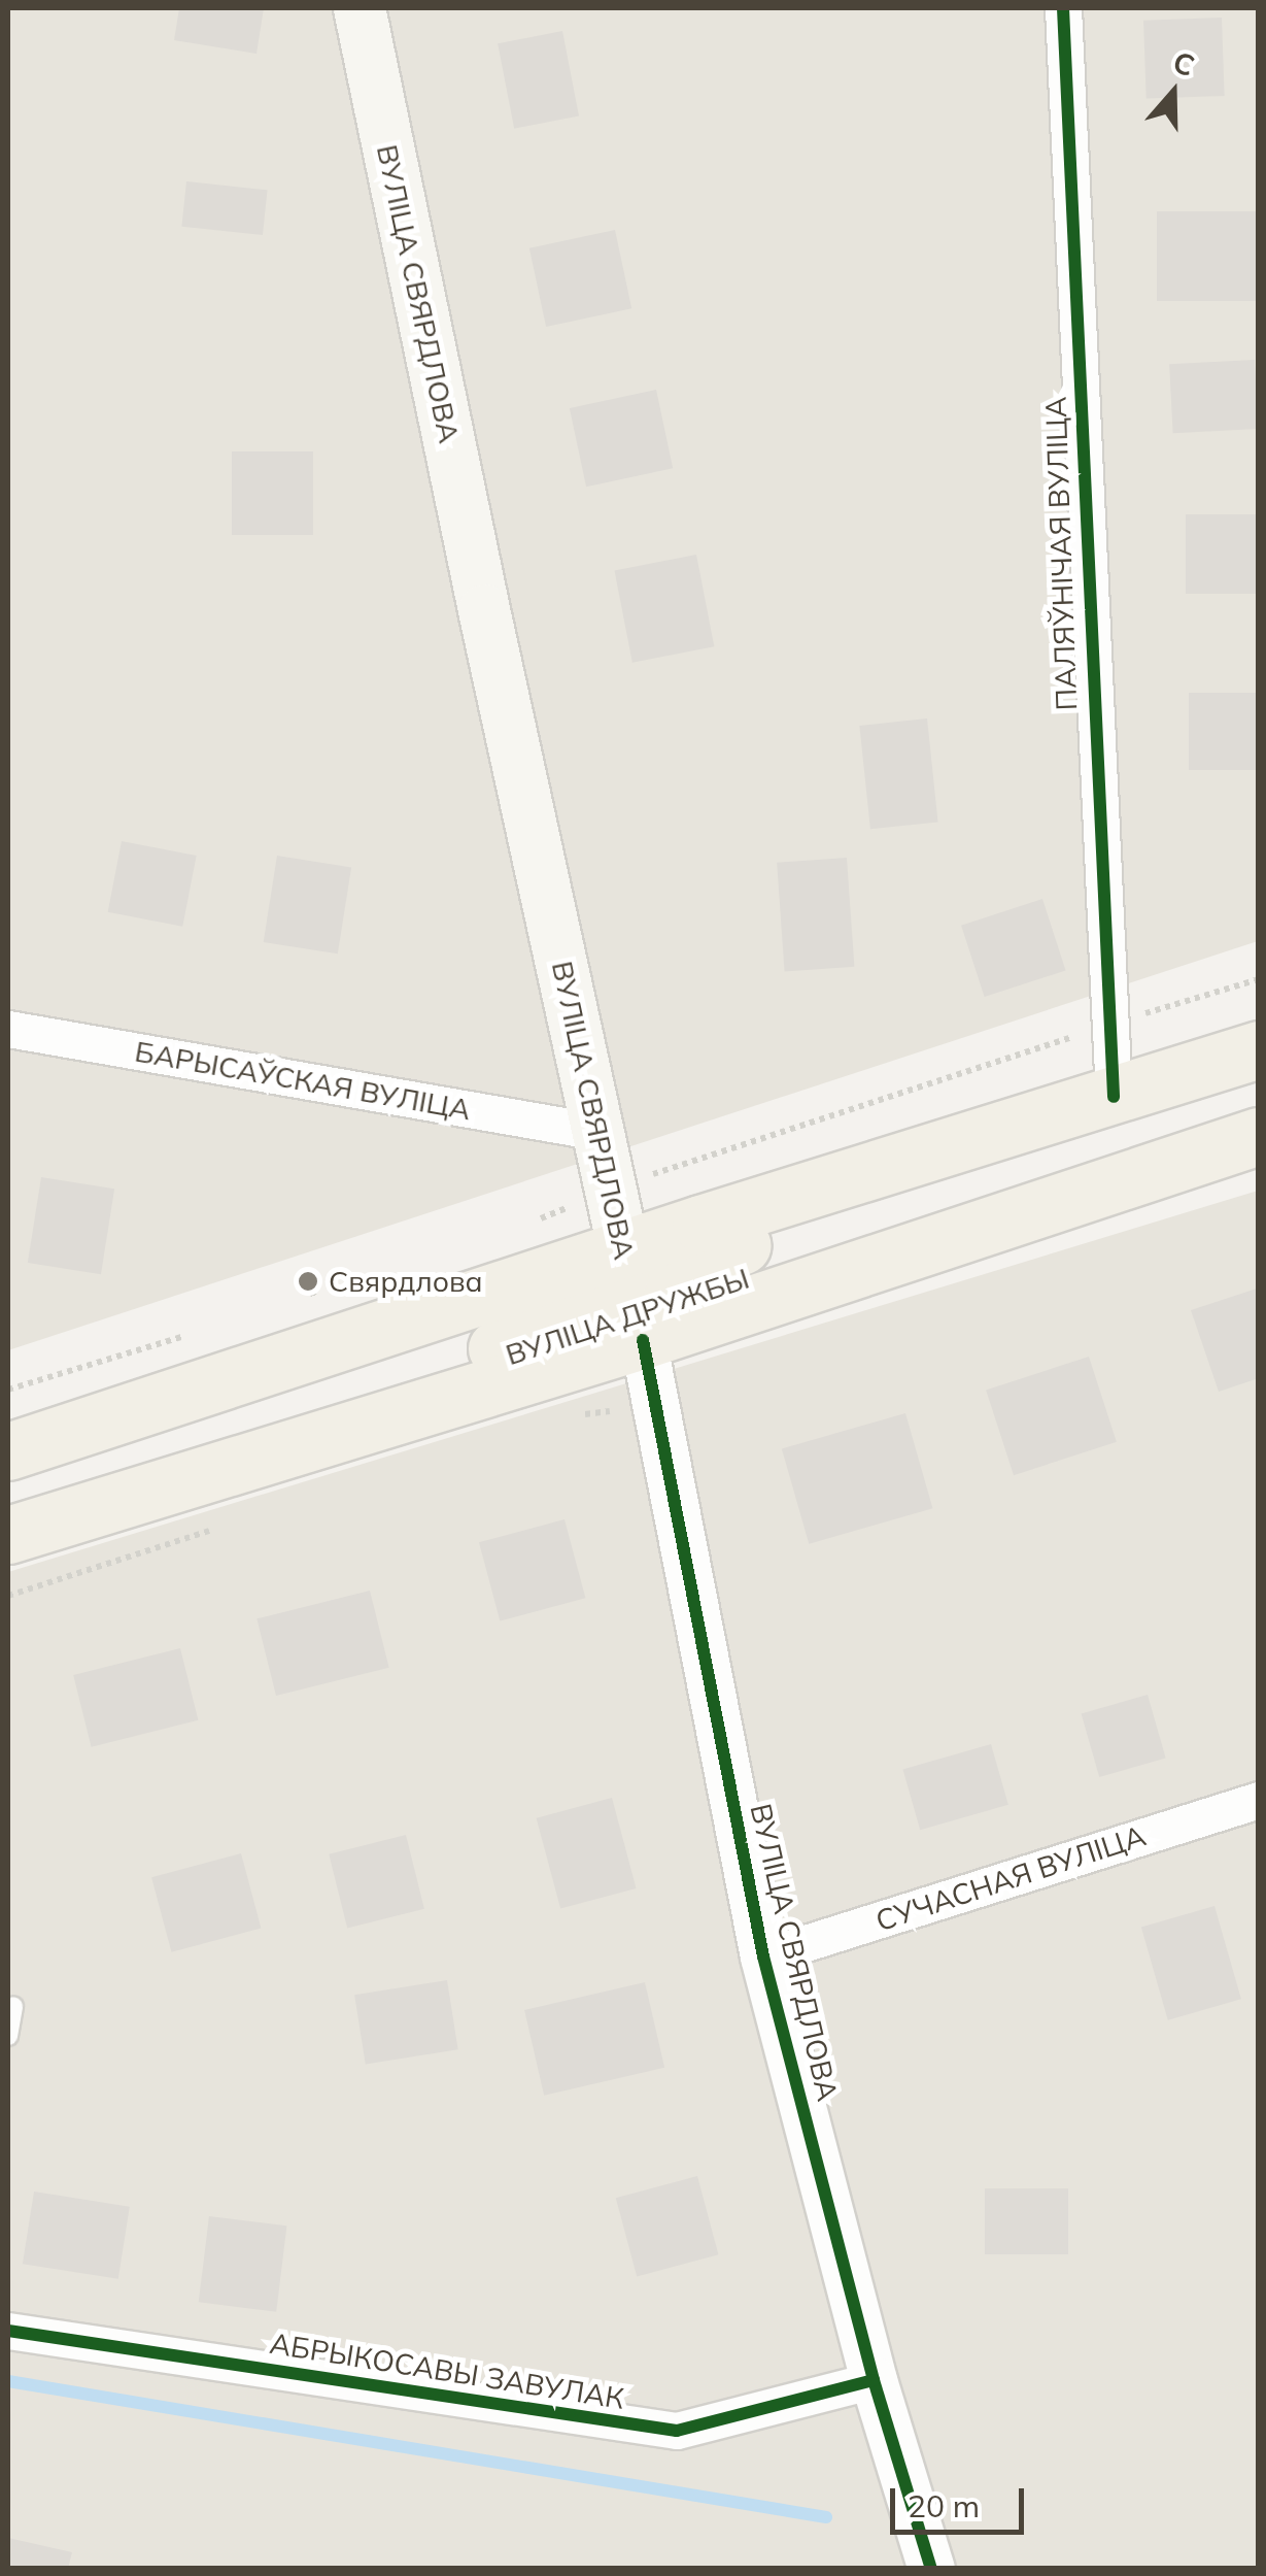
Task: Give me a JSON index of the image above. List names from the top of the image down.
{
  "streets": {
    "main road": ["ВУЛІЦА СВЯРДЛОВА", "ВУЛІЦА ДРУЖБЫ"],
    "street": [
      "ПАЛЯЎНІЧАЯ ВУЛІЦА",
      "БАРЫСАЎСКАЯ ВУЛІЦА",
      "СУЧАСНАЯ ВУЛІЦА",
      "АБРЫКОСАВЫ ЗАВУЛАК"
    ]
  },
  "crossings": [
    ["ВУЛІЦА СВЯРДЛОВА", "БАРЫСАЎСКАЯ ВУЛІЦА"],
    ["ВУЛІЦА СВЯРДЛОВА", "ВУЛІЦА ДРУЖБЫ"],
    ["ВУЛІЦА СВЯРДЛОВА", "СУЧАСНАЯ ВУЛІЦА"],
    ["ВУЛІЦА СВЯРДЛОВА", "АБРЫКОСАВЫ ЗАВУЛАК"]
  ],
  "places": ["Свярдлова"],
  "scale_bar": "20 m",
  "north": "top"
}
